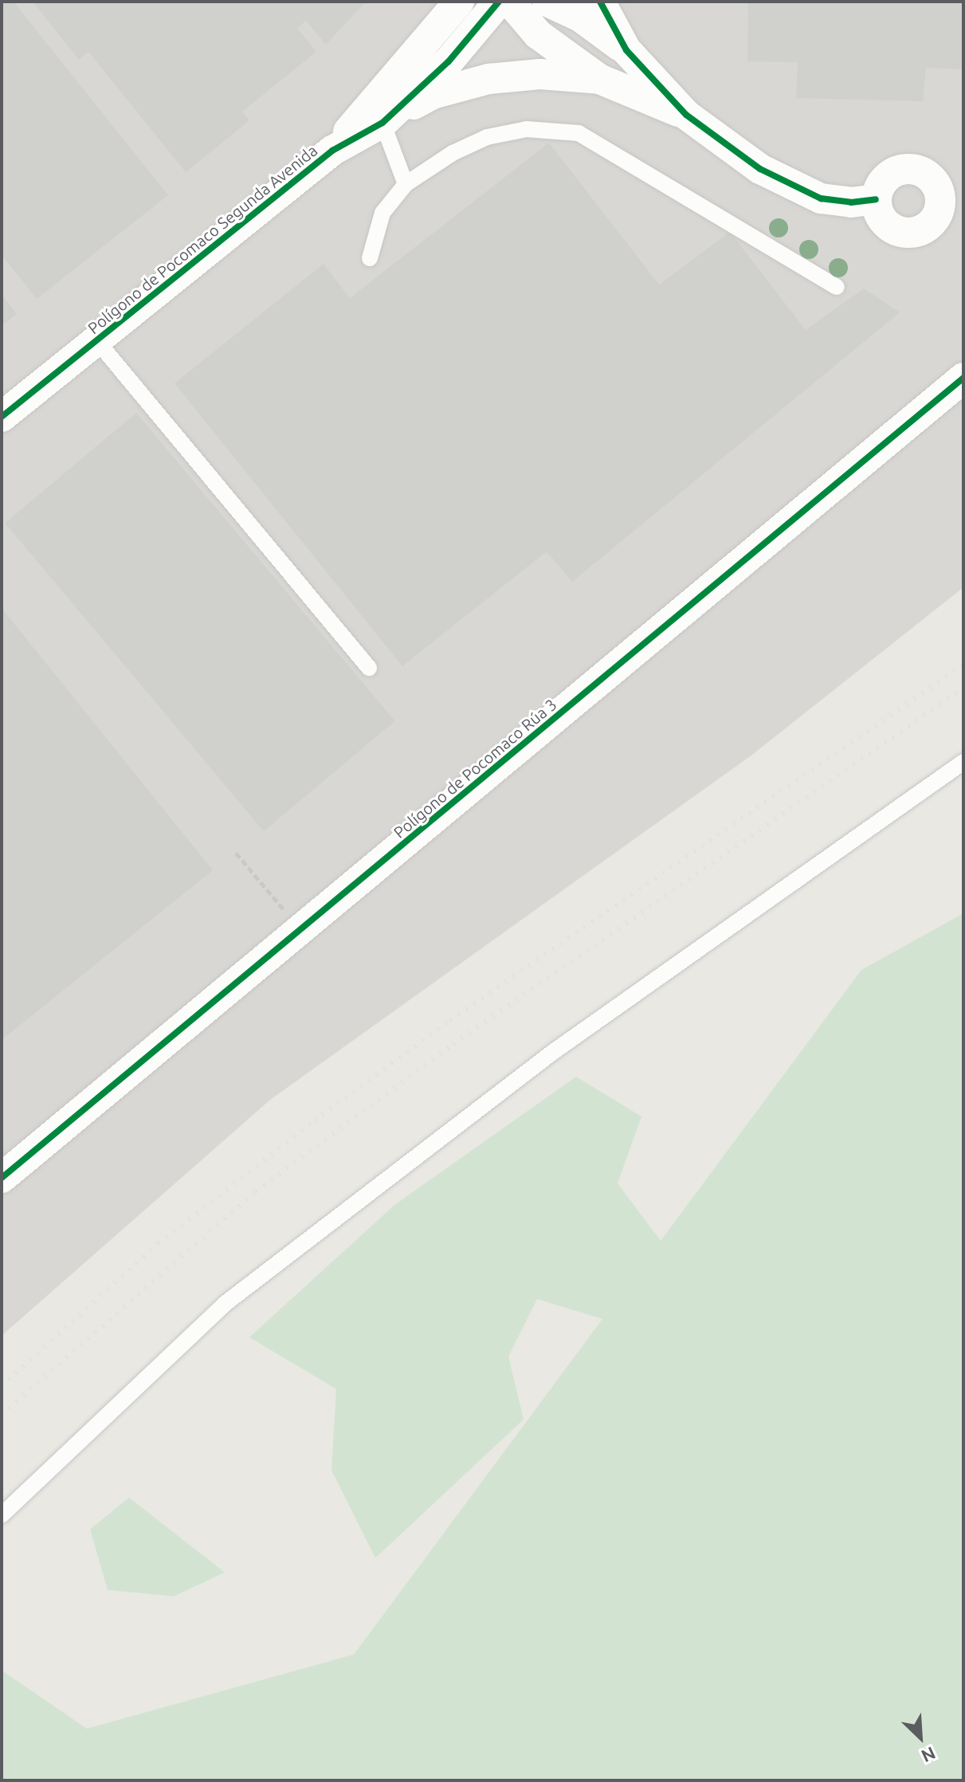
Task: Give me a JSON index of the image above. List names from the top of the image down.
{
  "streets": {
    "street": ["Polígono de Pocomaco Segunda Avenida", "Polígono de Pocomaco Rúa 3"]
  },
  "north": "bottom right"
}
